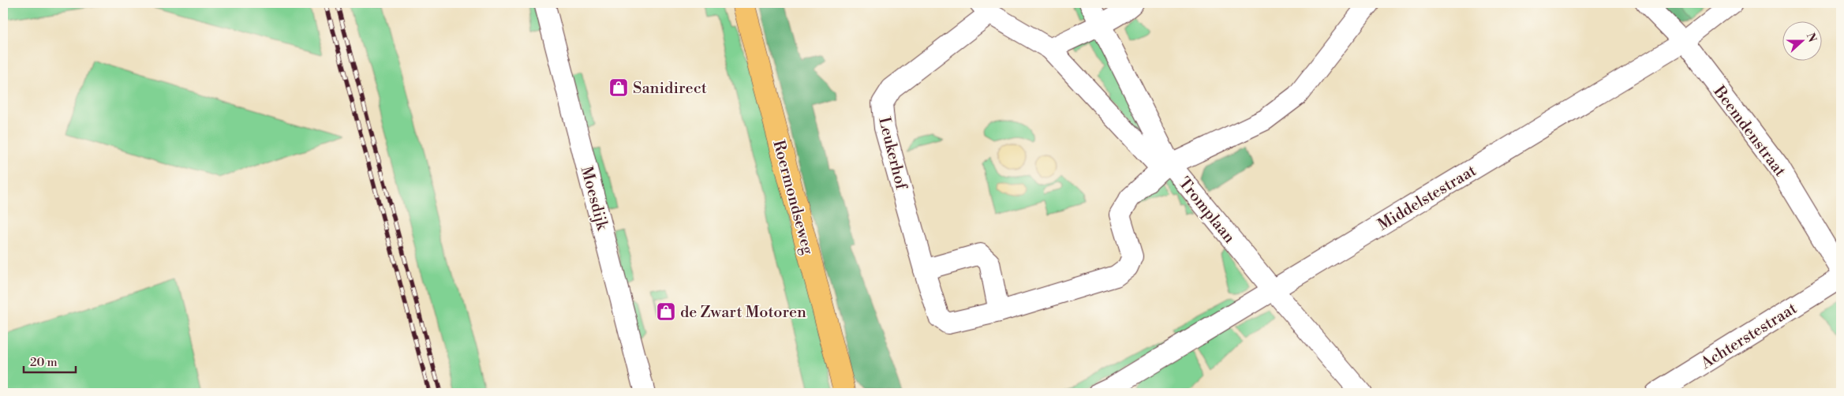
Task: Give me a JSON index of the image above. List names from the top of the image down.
{
  "streets": {
    "main road": ["Roermondseweg"],
    "street": [
      "Beemdenstraat",
      "Leukerhof",
      "Middelstestraat",
      "Moesdijk",
      "Tromplaan",
      "Achterstestraat"
    ]
  },
  "crossings": [
    ["Beemdenstraat", "Middelstestraat"],
    ["Leukerhof", "Tromplaan"],
    ["Middelstestraat", "Tromplaan"]
  ],
  "places": {
    "shop": ["Sanidirect", "de Zwart Motoren"]
  },
  "scale_bar": "20 m",
  "north": "right"
}
